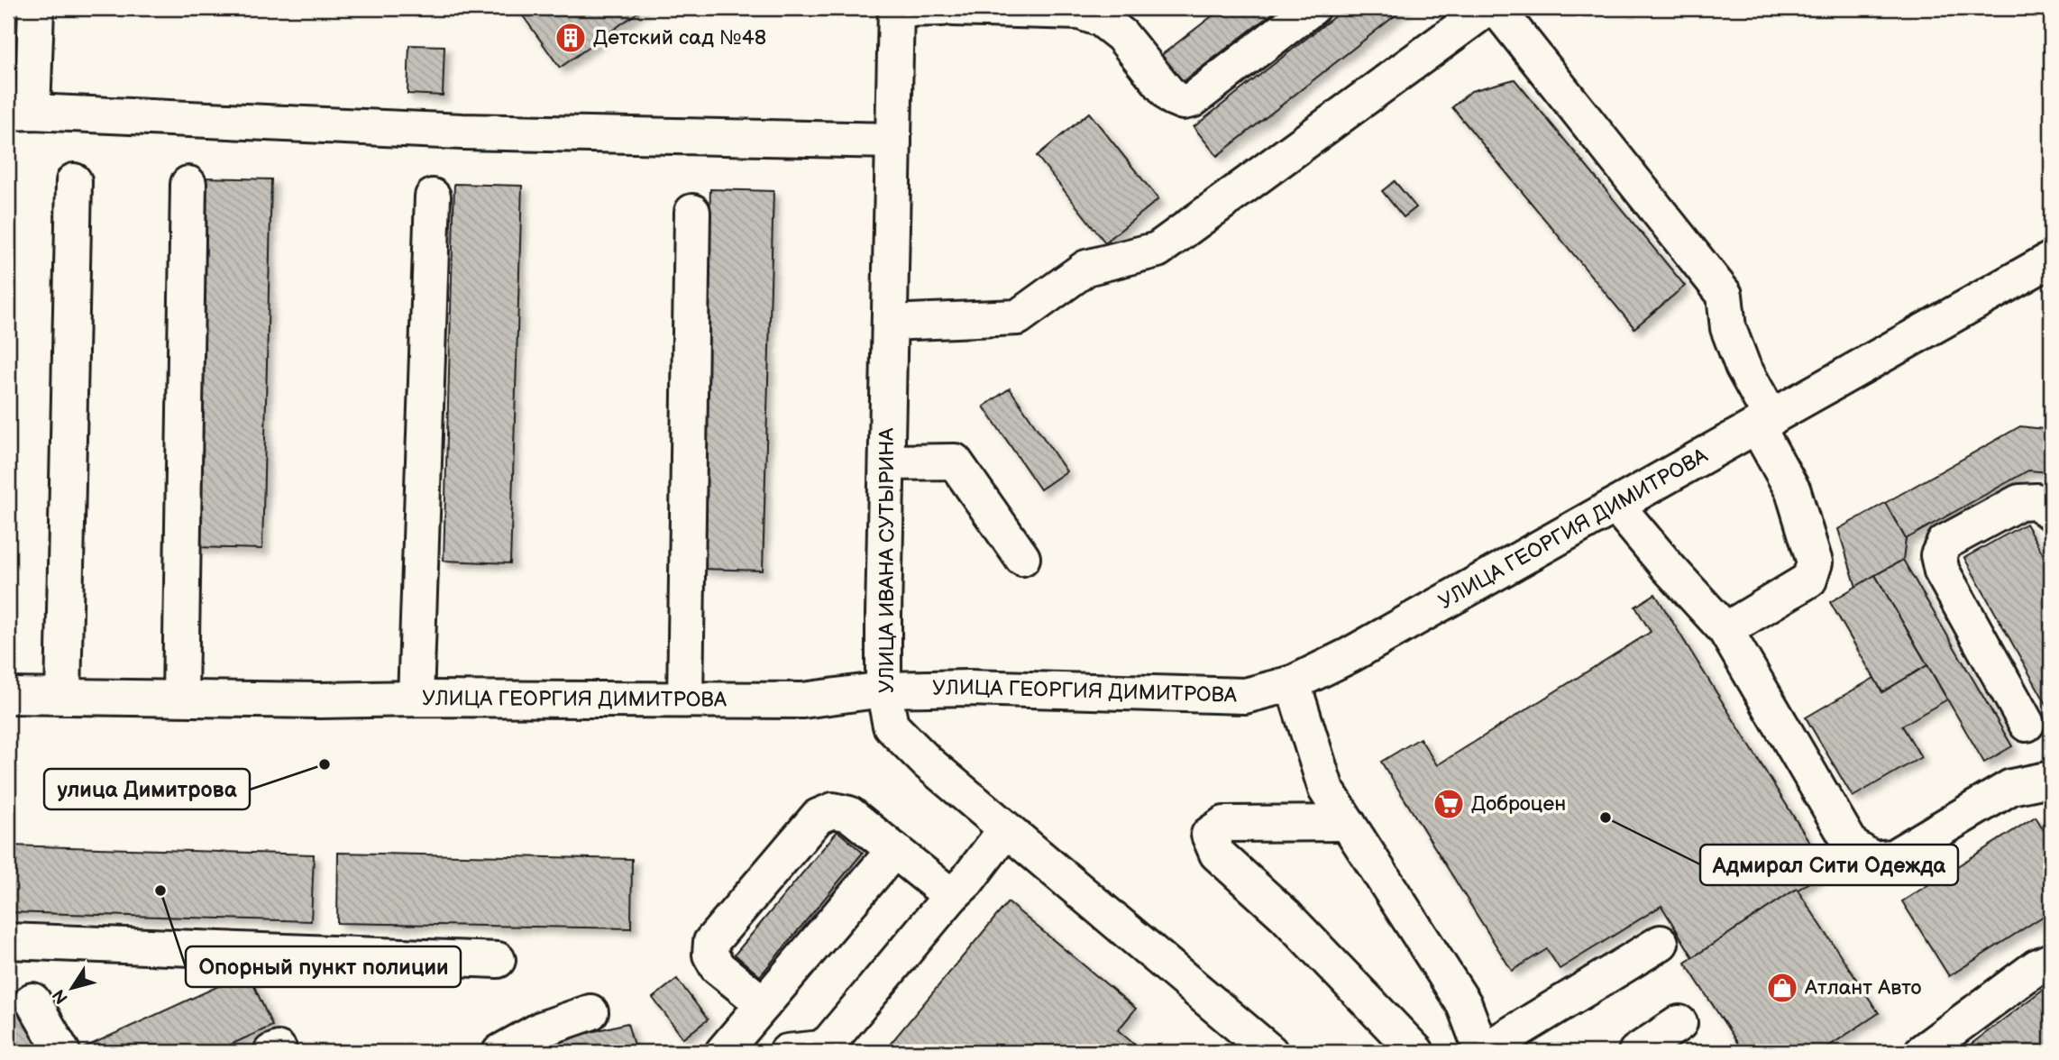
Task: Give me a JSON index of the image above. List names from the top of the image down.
{
  "streets": {
    "main road": ["УЛИЦА ГЕОРГИЯ ДИМИТРОВА", "УЛИЦА ИВАНА СУТЫРИНА"]
  },
  "crossings": [
    ["УЛИЦА ГЕОРГИЯ ДИМИТРОВА", "УЛИЦА ИВАНА СУТЫРИНА"]
  ],
  "places": {
    "building": ["Детский сад №48"],
    "other": ["улица Димитрова", "Адмирал Сити Одежда", "Опорный пункт полиции"],
    "supermarket": ["Доброцен"],
    "shop": ["Атлант Авто"]
  },
  "north": "bottom left"
}
